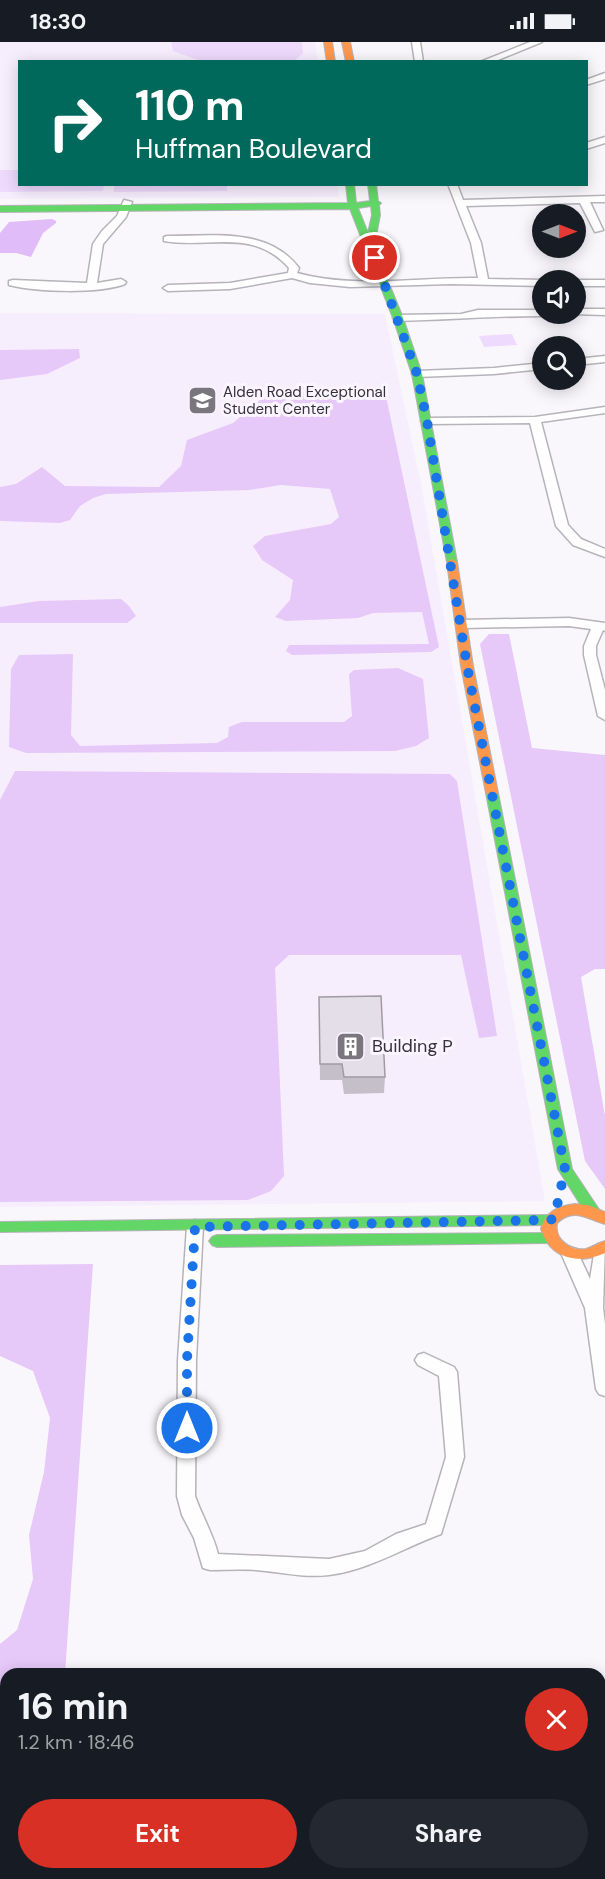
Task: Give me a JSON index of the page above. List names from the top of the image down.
{
  "places": {
    "school or university": ["Alden Road Exceptional Student Center"],
    "building": ["Building P"]
  },
  "north": "right",
  "page": {
    "status": "18:30",
    "turn": ["110 m", "Huffman Boulevard"],
    "heading": ["16 min", "1.2 km · 18:46"],
    "buttons": ["Exit", "Share"]
  }
}
